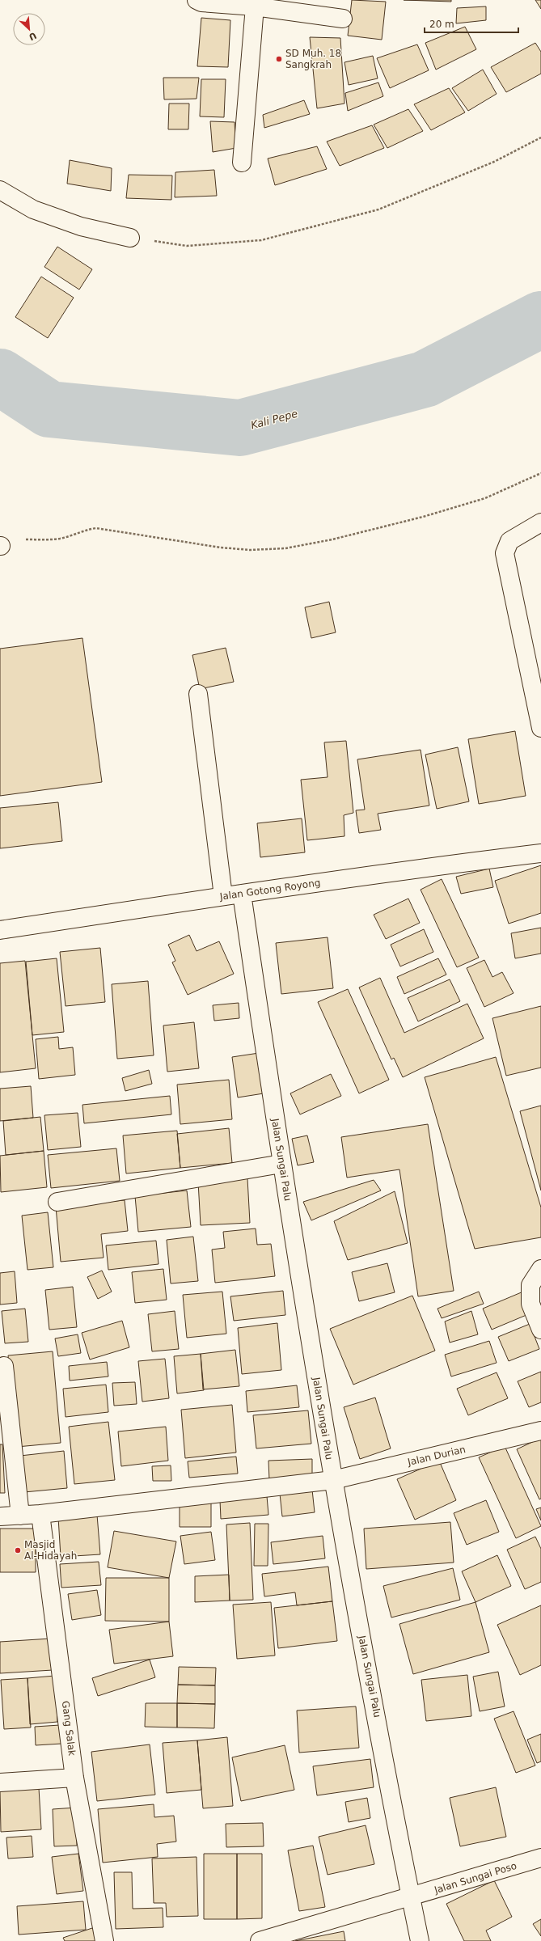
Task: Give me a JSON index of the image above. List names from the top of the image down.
{
  "streets": {
    "street": [
      "Jalan Gotong Royong",
      "Jalan Sungai Palu",
      "Jalan Durian",
      "Gang Salak",
      "Jalan Sungai Poso"
    ]
  },
  "crossings": [
    ["Jalan Gotong Royong", "Jalan Sungai Palu"],
    ["Jalan Sungai Palu", "Jalan Durian"],
    ["Jalan Sungai Palu", "Jalan Sungai Poso"],
    ["Jalan Durian", "Gang Salak"]
  ],
  "water": ["Kali Pepe"],
  "places": ["SD Muh. 18 Sangkrah", "Masjid Al-Hidayah"],
  "scale_bar": "20 m",
  "north": "bottom right"
}
